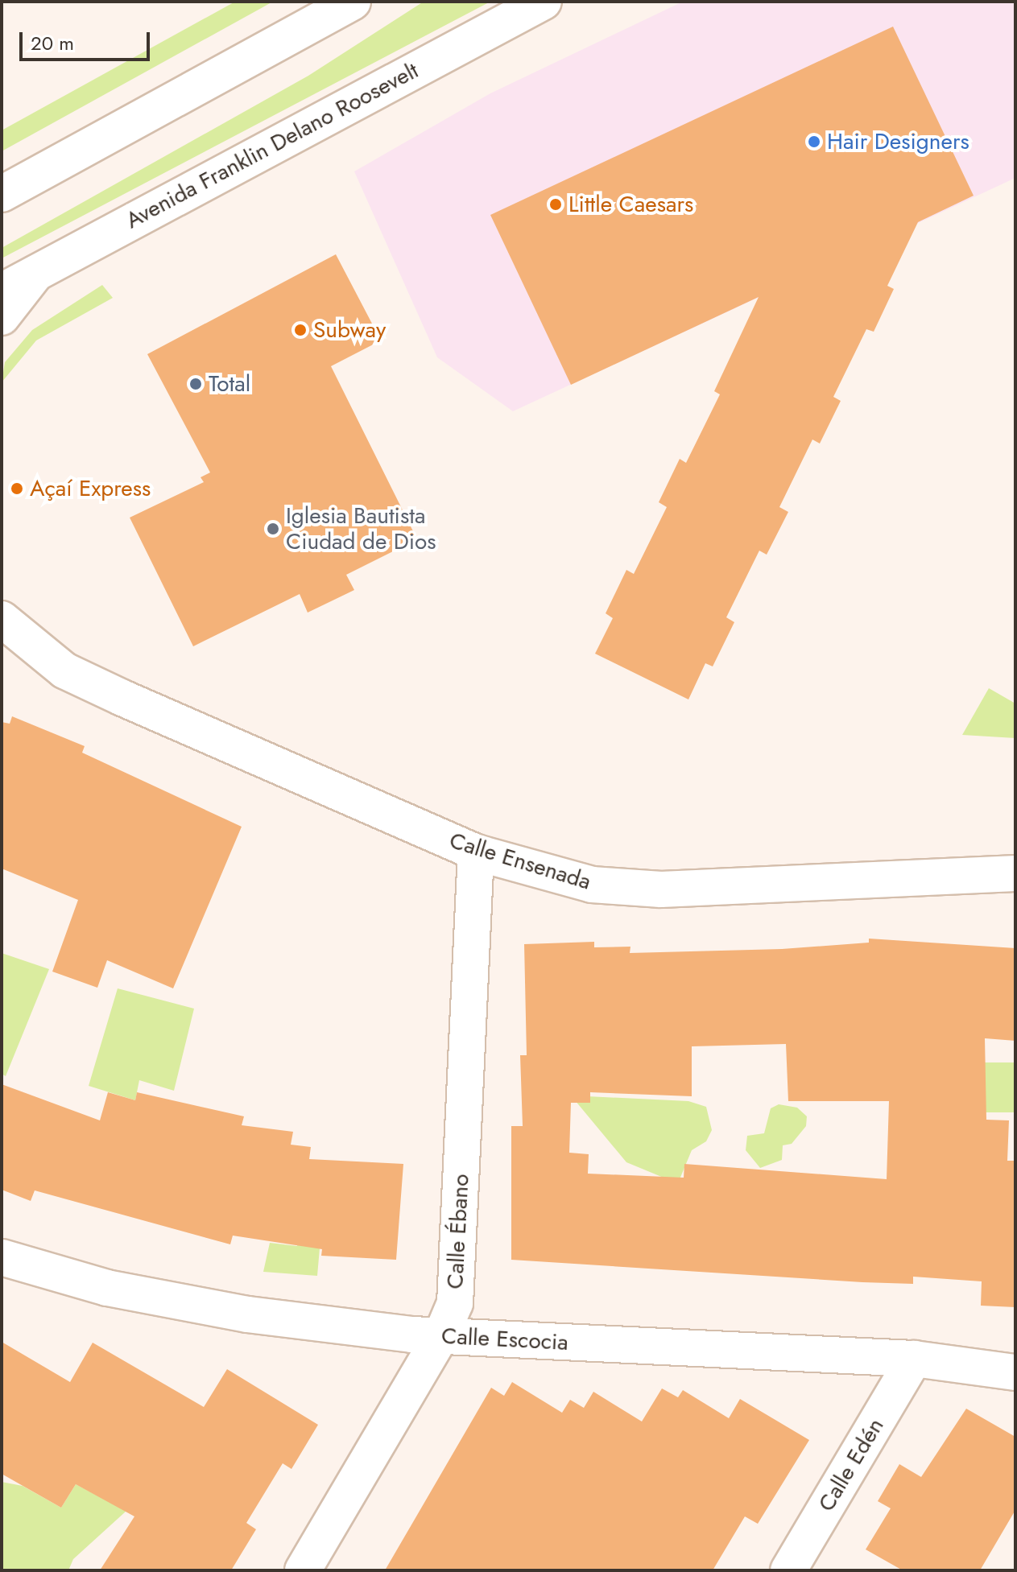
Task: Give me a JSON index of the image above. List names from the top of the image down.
{
  "streets": {
    "street": [
      "Avenida Franklin Delano Roosevelt",
      "Calle Ensenada",
      "Calle Ébano",
      "Calle Escocia",
      "Calle Edén"
    ]
  },
  "crossings": [
    ["Calle Ensenada", "Calle Ébano"],
    ["Calle Ébano", "Calle Escocia"],
    ["Calle Escocia", "Calle Edén"]
  ],
  "places": [
    "Hair Designers",
    "Little Caesars",
    "Subway",
    "Total",
    "Açaí Express",
    "Iglesia Bautista Ciudad de Dios"
  ],
  "scale_bar": "20 m"
}
